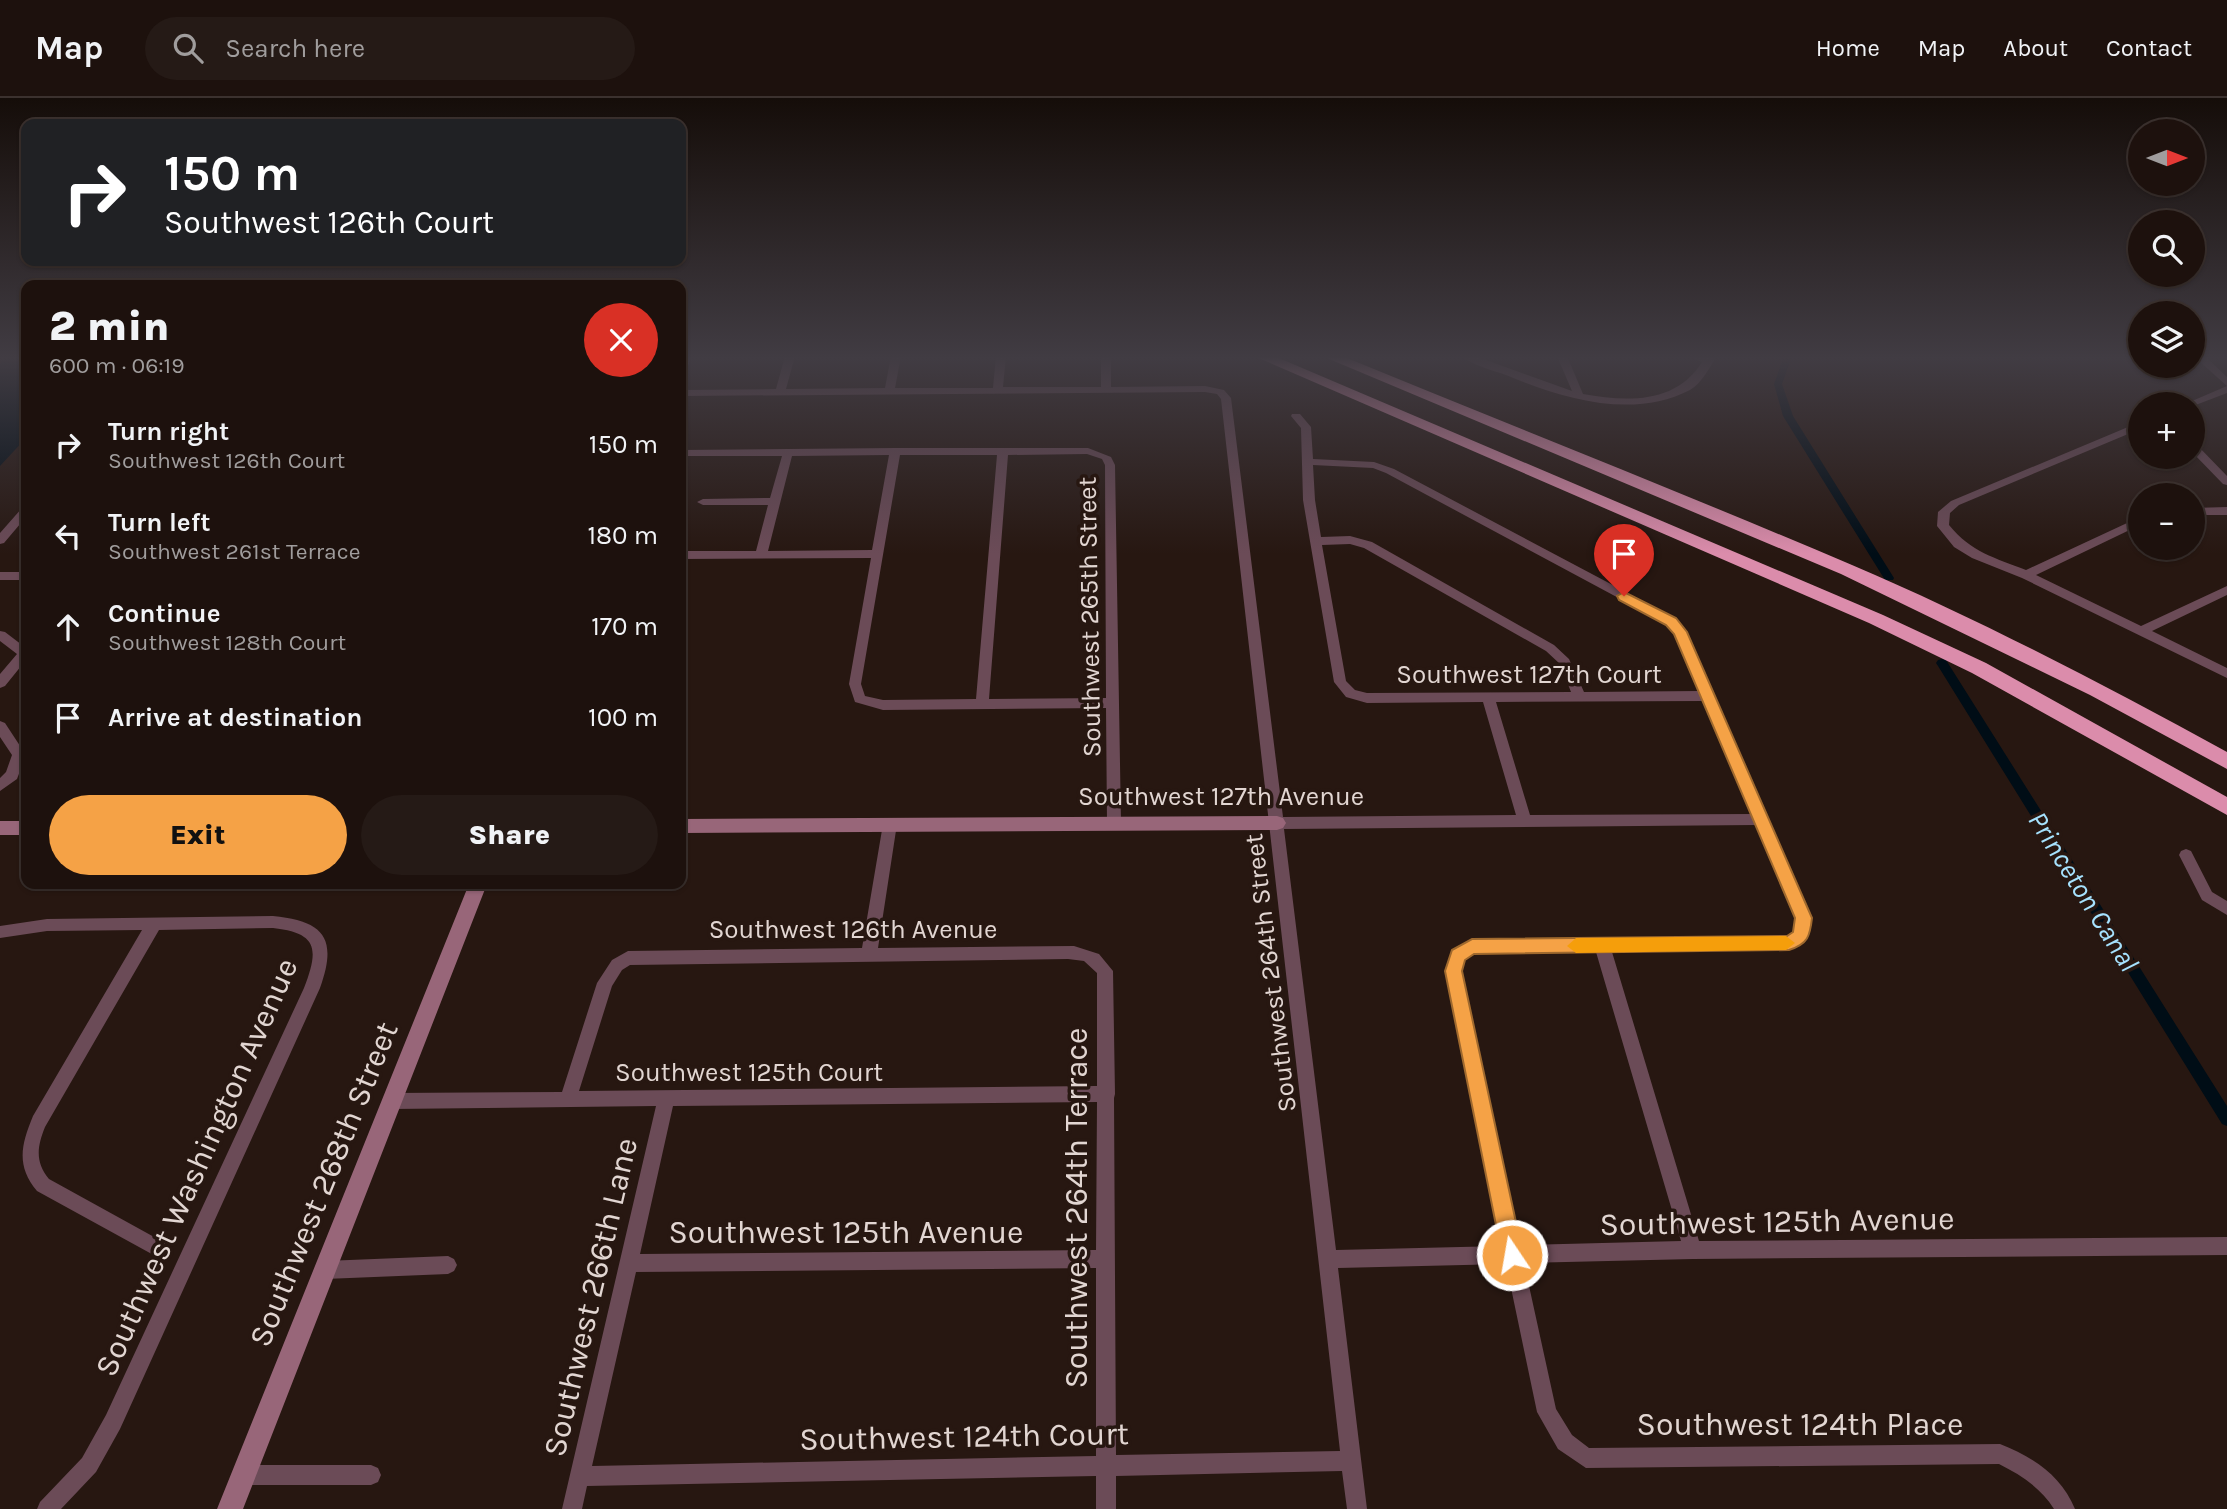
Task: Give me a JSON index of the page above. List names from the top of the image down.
{
  "streets": {
    "street": [
      "Southwest 265th Street",
      "Southwest 127th Court",
      "Southwest 127th Avenue",
      "Southwest 126th Avenue",
      "Southwest 264th Street",
      "Southwest 125th Court",
      "Southwest Washington Avenue",
      "Southwest 268th Street",
      "Southwest 264th Terrace",
      "Southwest 125th Avenue",
      "Southwest 266th Lane",
      "Southwest 124th Place",
      "Southwest 124th Court"
    ]
  },
  "crossings": [
    ["Southwest 265th Street", "Southwest 127th Avenue"],
    ["Southwest 127th Avenue", "Southwest 264th Street"],
    ["Southwest 126th Avenue", "Southwest 125th Court"],
    ["Southwest 126th Avenue", "Southwest 264th Terrace"],
    ["Southwest 264th Street", "Southwest 125th Avenue"],
    ["Southwest 264th Street", "Southwest 124th Court"],
    ["Southwest 125th Court", "Southwest 268th Street"],
    ["Southwest 125th Court", "Southwest 264th Terrace"],
    ["Southwest 125th Court", "Southwest 266th Lane"],
    ["Southwest 264th Terrace", "Southwest 125th Avenue"],
    ["Southwest 264th Terrace", "Southwest 124th Court"],
    ["Southwest 125th Avenue", "Southwest 266th Lane"],
    ["Southwest 125th Avenue", "Southwest 124th Place"],
    ["Southwest 266th Lane", "Southwest 124th Court"]
  ],
  "water": ["Princeton Canal"],
  "north": "right",
  "page": {
    "header": "Map",
    "search": "Search here",
    "nav": [
      "Home",
      "Map",
      "About",
      "Contact"
    ],
    "map_buttons": ["+", "−"],
    "turn": ["150 m", "Southwest 126th Court"],
    "heading": ["2 min", "600 m · 06:19"],
    "list": [
      {
        "name": "Turn right",
        "note": "Southwest 126th Court",
        "value": "150 m"
      },
      {
        "name": "Turn left",
        "note": "Southwest 261st Terrace",
        "value": "180 m"
      },
      {
        "name": "Continue",
        "note": "Southwest 128th Court",
        "value": "170 m"
      },
      {
        "name": "Arrive at destination",
        "value": "100 m"
      }
    ],
    "buttons": ["Exit", "Share"]
  }
}
